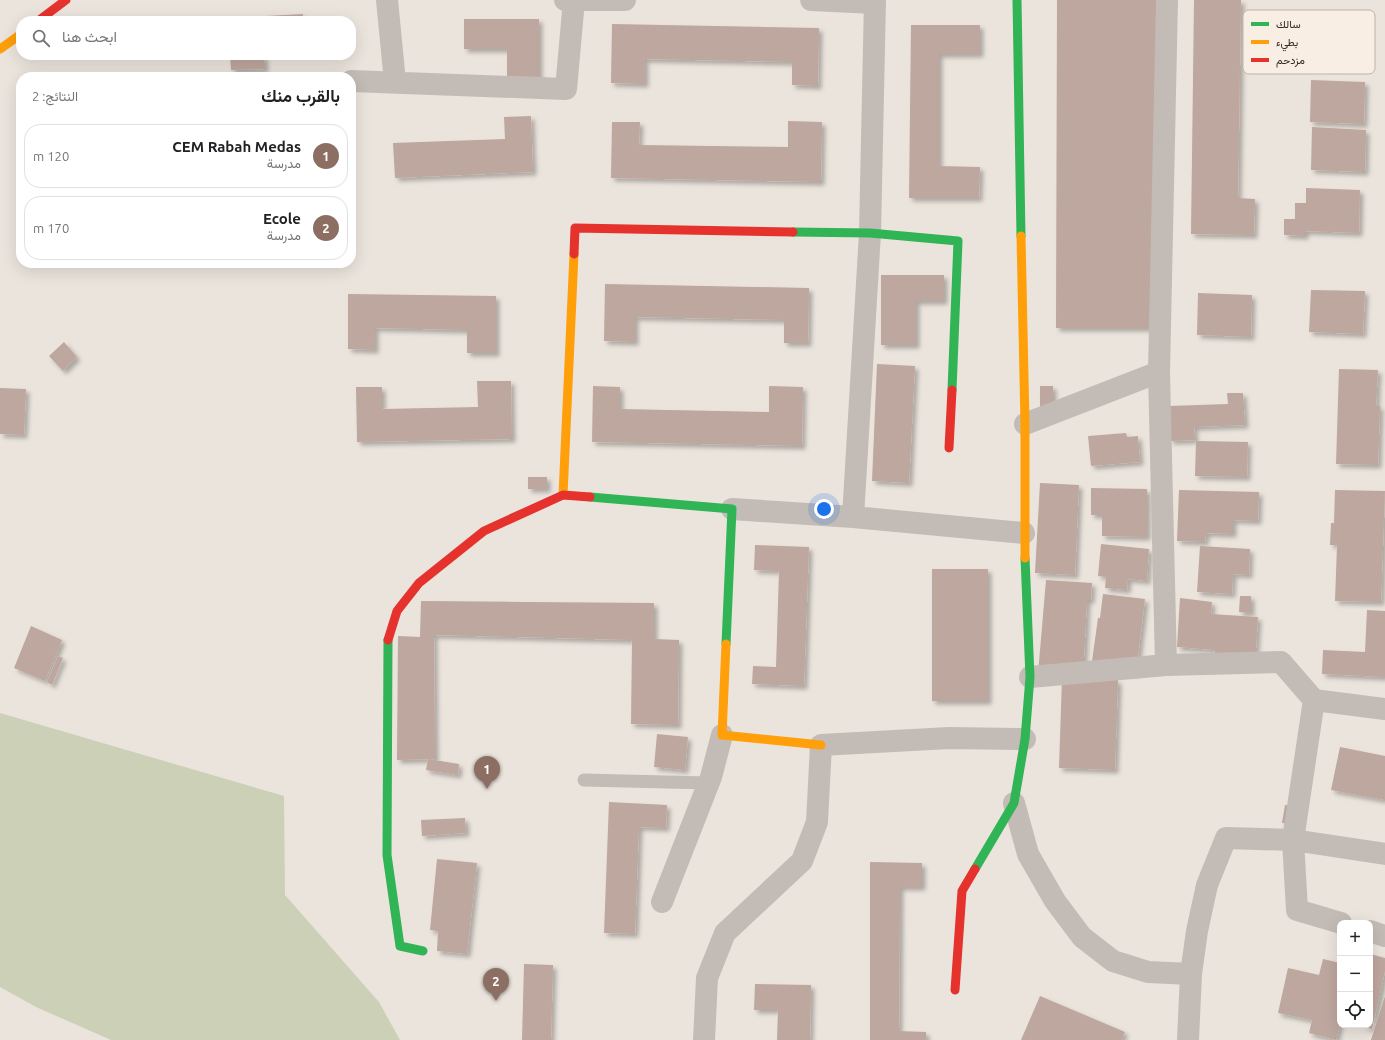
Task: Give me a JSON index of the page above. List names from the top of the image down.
{
  "legend": ["سالك", "بطيء", "مزدحم"],
  "page": {
    "search": "ابحث هنا",
    "heading": ["بالقرب منك", "النتائج: 2"],
    "list": [
      {
        "mark": "1",
        "name": "CEM Rabah Medas",
        "note": "مدرسة",
        "value": "120 m"
      },
      {
        "mark": "2",
        "name": "Ecole",
        "note": "مدرسة",
        "value": "170 m"
      }
    ],
    "pins": ["1", "2"],
    "map_buttons": ["+", "−"]
  }
}
